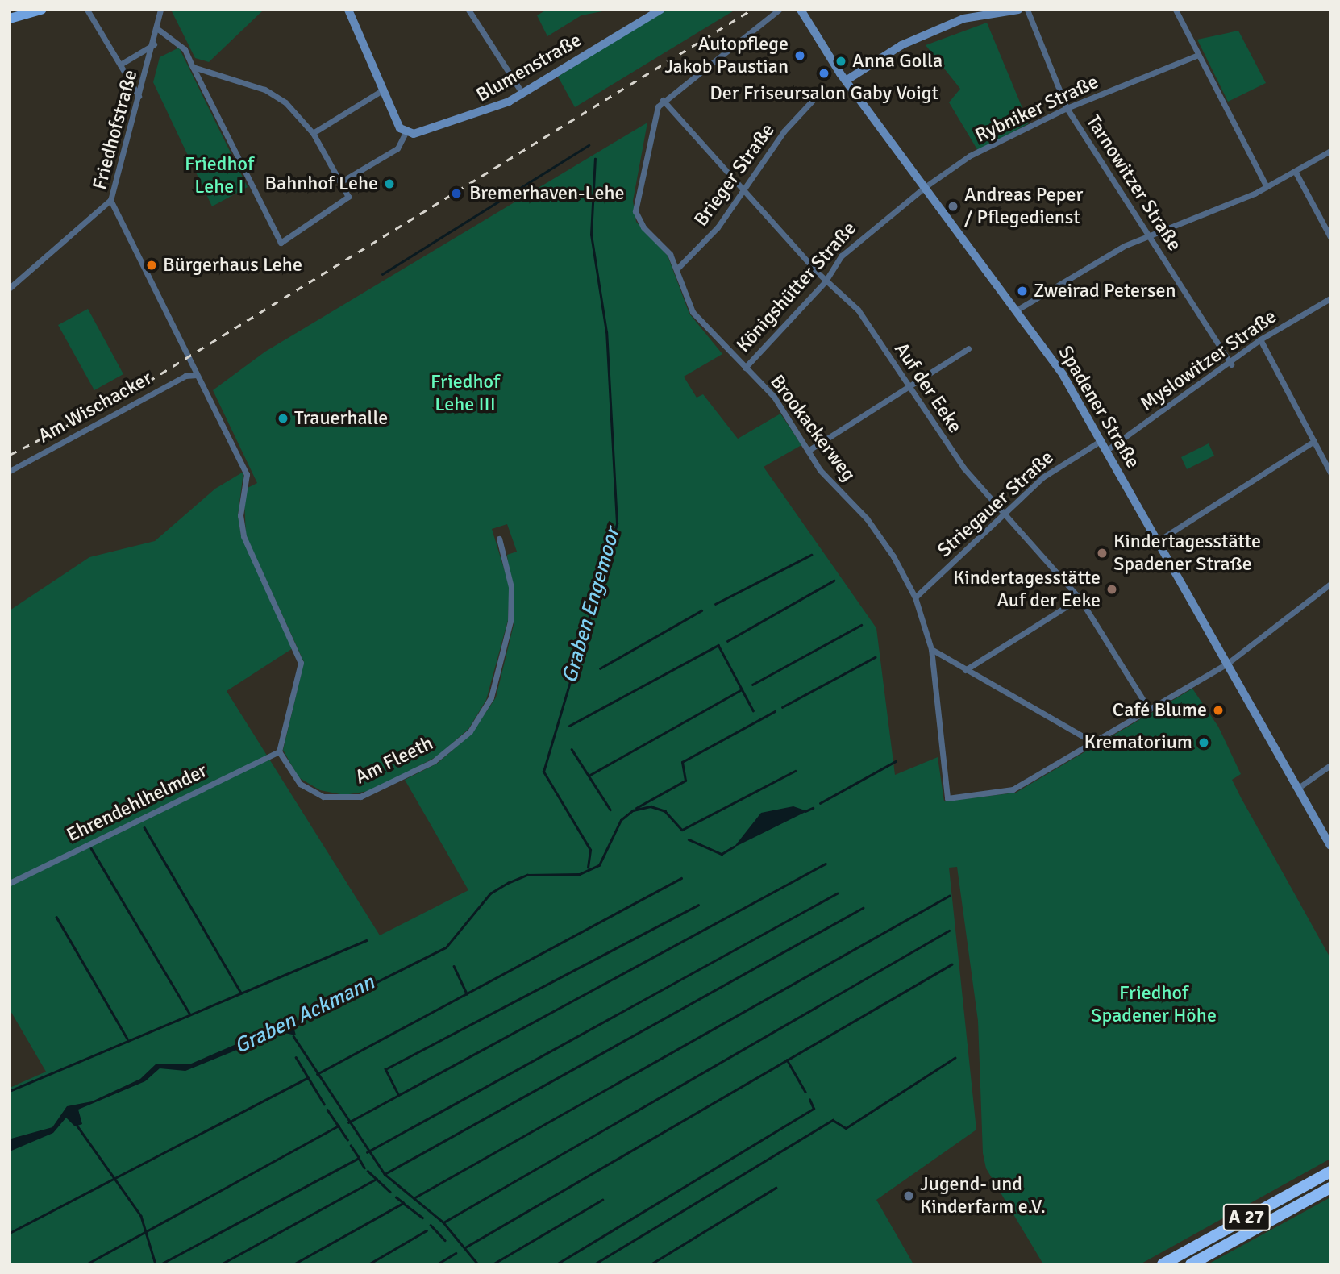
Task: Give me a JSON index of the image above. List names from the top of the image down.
{
  "streets": {
    "highway": ["A 27"],
    "street": [
      "Blumenstraße",
      "Rybniker Straße",
      "Friedhofstraße",
      "Brieger Straße",
      "Tarnowitzer Straße",
      "Königshütter Straße",
      "Myslowitzer Straße",
      "Auf der Eeke",
      "Am Wischacker",
      "Spadener Straße",
      "Brookackerweg",
      "Striegauer Straße",
      "Am Fleeth",
      "Ehrendehlhelmder"
    ]
  },
  "crossings": [
    ["Rybniker Straße", "Tarnowitzer Straße"],
    ["Rybniker Straße", "Königshütter Straße"],
    ["Rybniker Straße", "Spadener Straße"],
    ["Friedhofstraße", "Am Wischacker"],
    ["Brieger Straße", "Auf der Eeke"],
    ["Brieger Straße", "Brookackerweg"],
    ["Tarnowitzer Straße", "Myslowitzer Straße"],
    ["Königshütter Straße", "Auf der Eeke"],
    ["Königshütter Straße", "Spadener Straße"],
    ["Königshütter Straße", "Brookackerweg"],
    ["Myslowitzer Straße", "Spadener Straße"],
    ["Auf der Eeke", "Brookackerweg"],
    ["Auf der Eeke", "Striegauer Straße"],
    ["Spadener Straße", "Striegauer Straße"],
    ["Brookackerweg", "Striegauer Straße"],
    ["Am Fleeth", "Ehrendehlhelmder"]
  ],
  "water": ["Graben Engemoor", "Graben Ackmann"],
  "parks": ["Friedhof Lehe I", "Friedhof Lehe III", "Friedhof Spadener Höhe"],
  "places": [
    "Autopflege Jakob Paustian",
    "Anna Golla",
    "Der Friseursalon Gaby Voigt",
    "Bahnhof Lehe",
    "Bremerhaven-Lehe",
    "Andreas Peper / Pflegedienst",
    "Bürgerhaus Lehe",
    "Zweirad Petersen",
    "Trauerhalle",
    "Kindertagesstätte Spadener Straße",
    "Kindertagesstätte Auf der Eeke",
    "Café Blume",
    "Krematorium",
    "Jugend- und Kinderfarm e.V."
  ]
}
